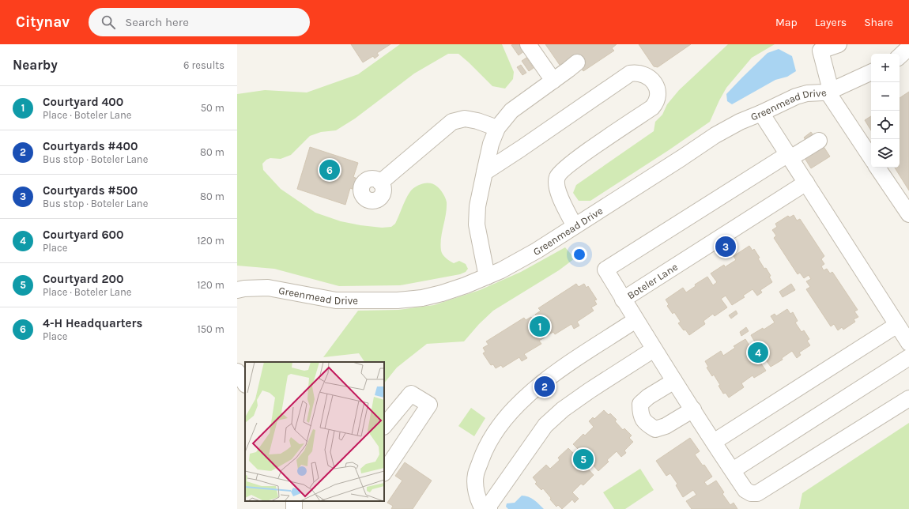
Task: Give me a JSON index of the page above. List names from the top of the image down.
{
  "streets": {
    "street": ["Greenmead Drive", "Boteler Lane"]
  },
  "page": {
    "header": "Citynav",
    "search": "Search here",
    "nav": ["Map", "Layers", "Share"],
    "heading": ["Nearby", "6 results"],
    "map_buttons": ["+", "−"],
    "list": [
      {
        "mark": "1",
        "name": "Courtyard 400",
        "note": "Place · Boteler Lane",
        "value": "50 m"
      },
      {
        "mark": "2",
        "name": "Courtyards #400",
        "note": "Bus stop · Boteler Lane",
        "value": "80 m"
      },
      {
        "mark": "3",
        "name": "Courtyards #500",
        "note": "Bus stop · Boteler Lane",
        "value": "80 m"
      },
      {
        "mark": "4",
        "name": "Courtyard 600",
        "note": "Place",
        "value": "120 m"
      },
      {
        "mark": "5",
        "name": "Courtyard 200",
        "note": "Place · Boteler Lane",
        "value": "120 m"
      },
      {
        "mark": "6",
        "name": "4-H Headquarters",
        "note": "Place",
        "value": "150 m"
      }
    ],
    "pins": [
      "6",
      "3",
      "1",
      "4",
      "2",
      "5"
    ]
  }
}
